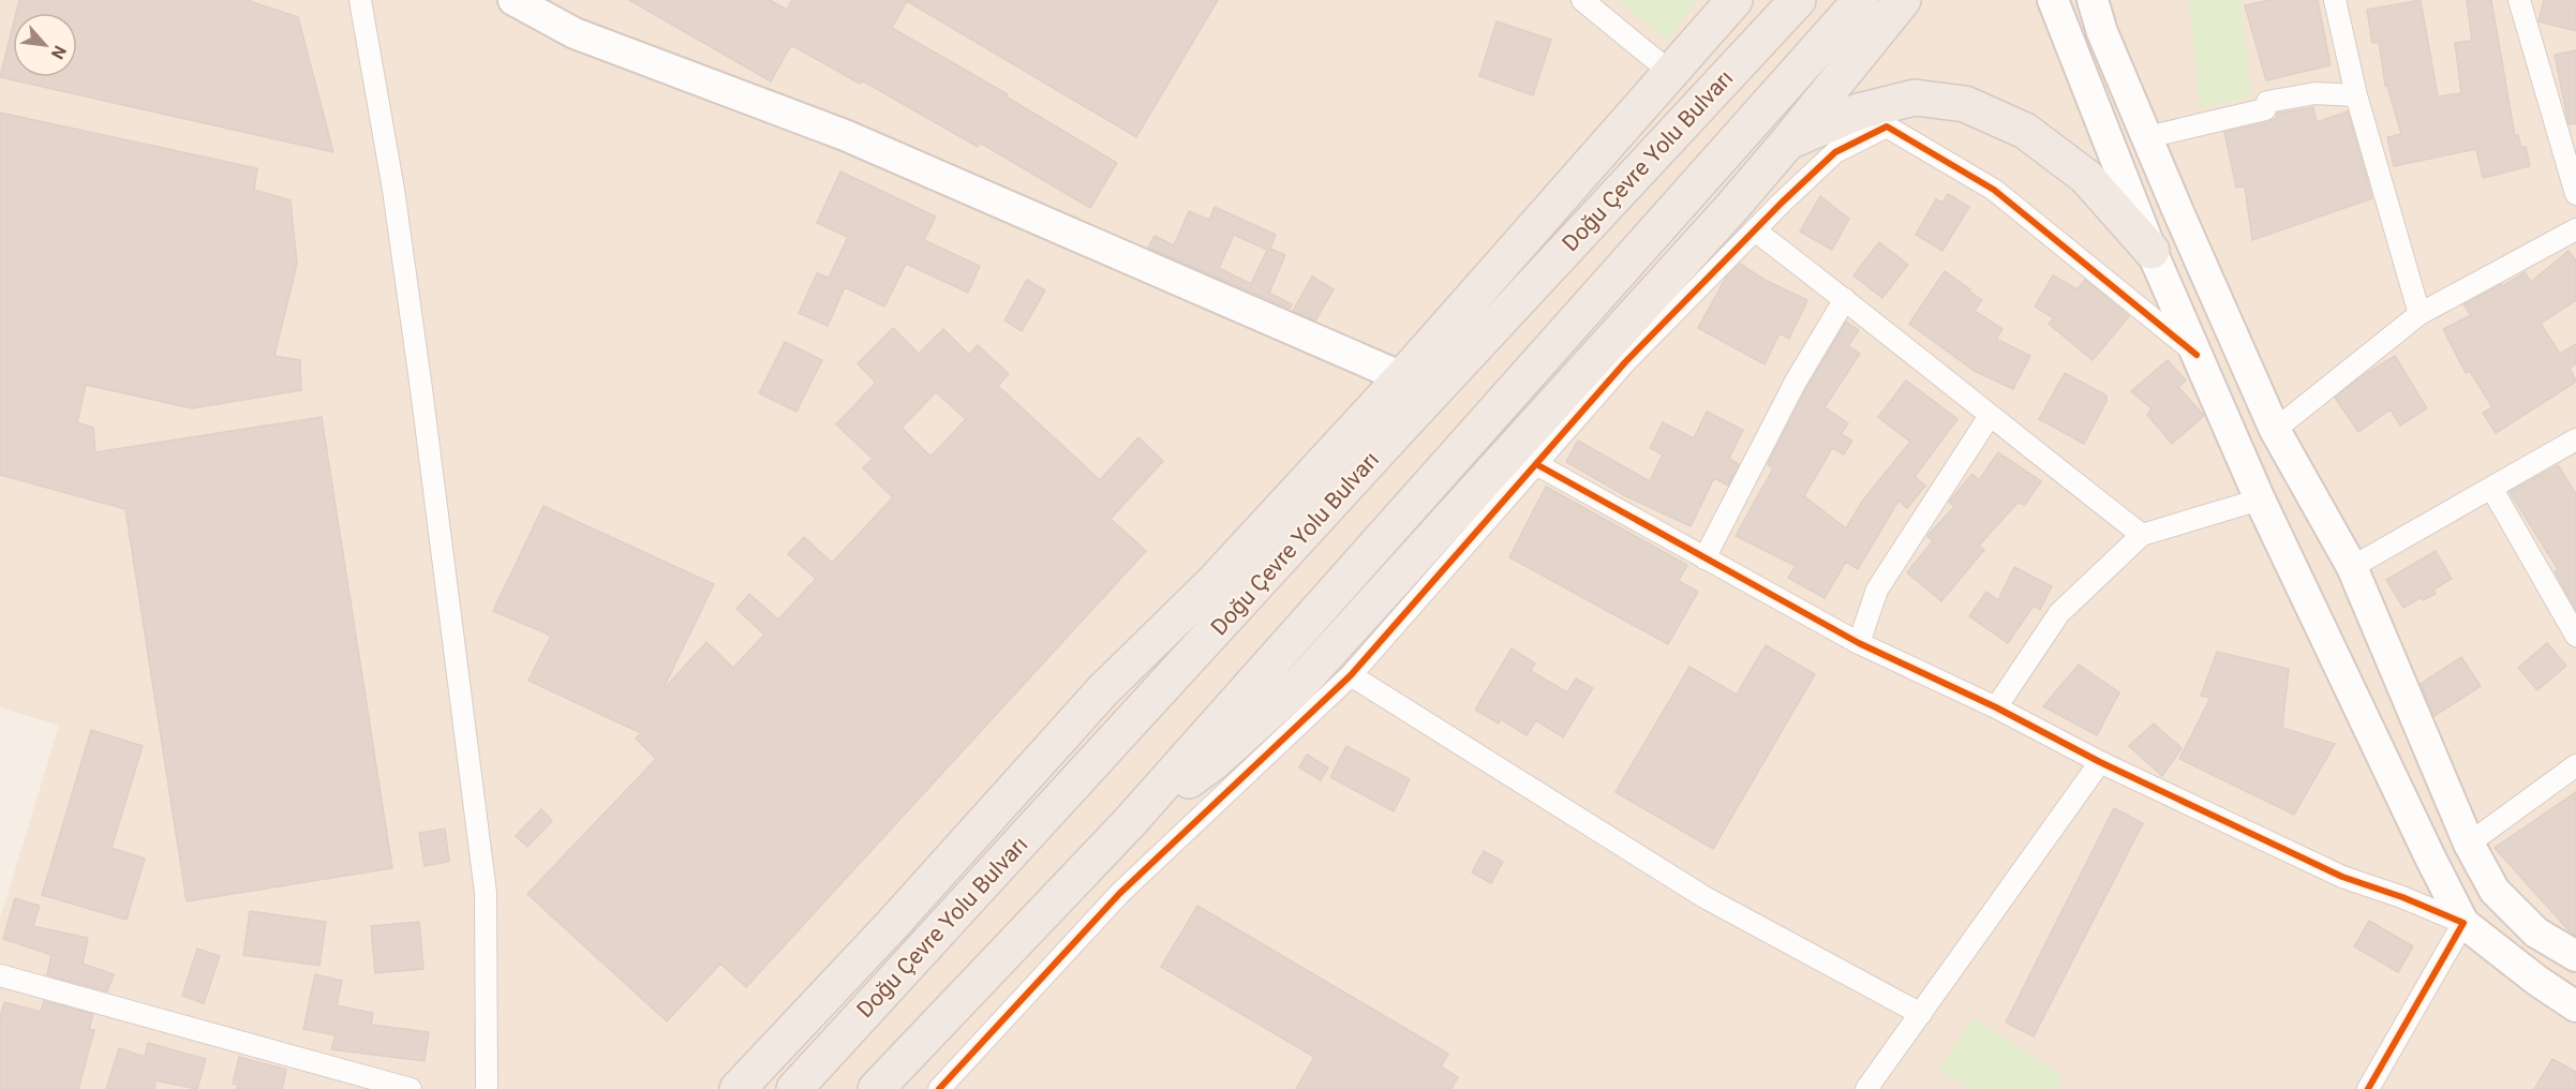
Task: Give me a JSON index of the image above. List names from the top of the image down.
{
  "streets": {
    "highway": ["Doğu Çevre Yolu Bulvarı"]
  },
  "north": "bottom right"
}
